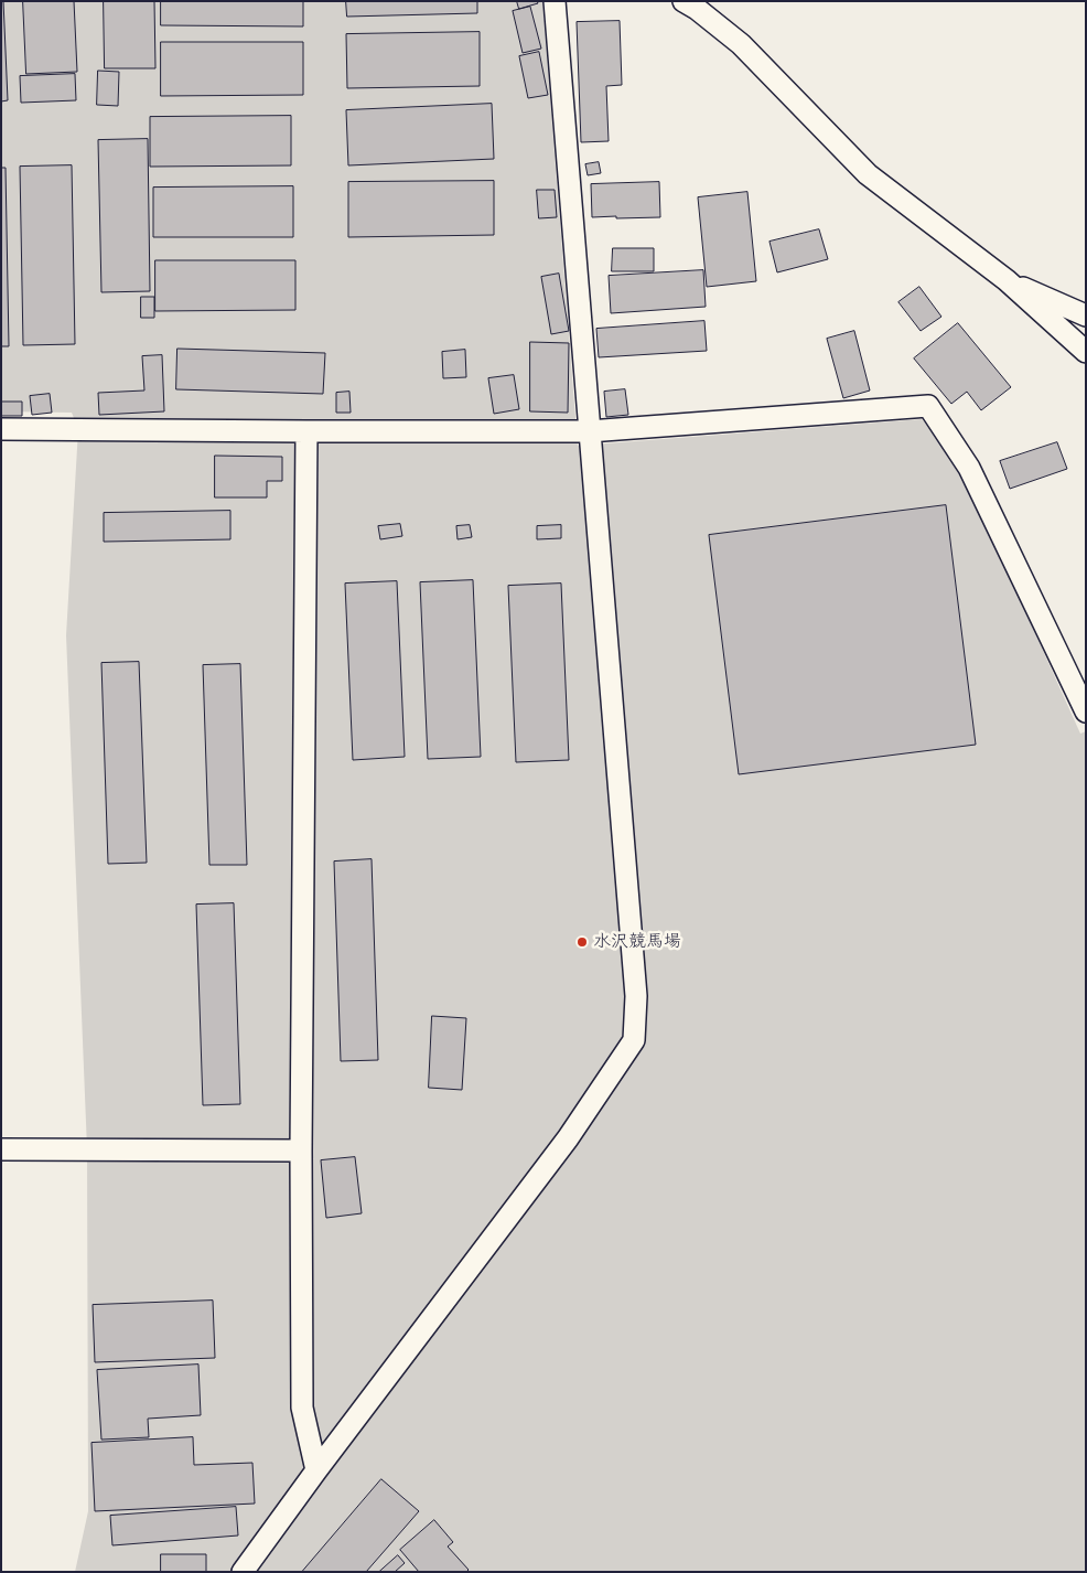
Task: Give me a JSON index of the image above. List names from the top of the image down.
{
  "places": ["水沢競馬場"]
}
